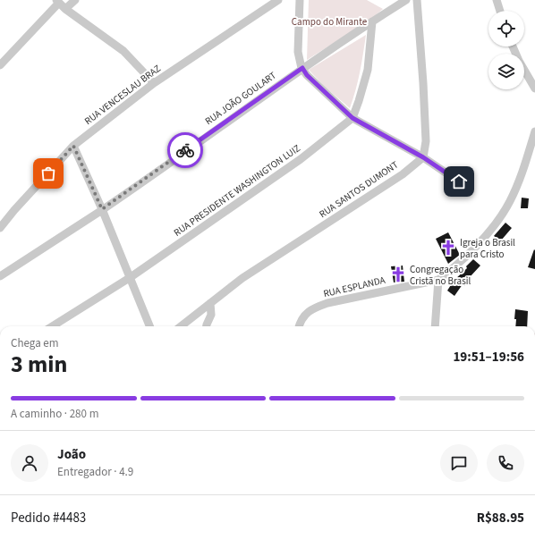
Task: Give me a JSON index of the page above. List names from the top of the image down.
{
  "streets": {
    "street": [
      "RUA VENCESLAU BRAZ",
      "RUA JOÃO GOULART",
      "RUA SANTOS DUMONT",
      "RUA PRESIDENTE WASHINGTON LUIZ",
      "RUA ESPLANDA"
    ]
  },
  "parks": ["Campo do Mirante"],
  "places": {
    "church": ["Igreja o Brasil para Cristo", "Congregação Cristã no Brasil"]
  },
  "page": {
    "heading": ["3 min", "Chega em", "19:51–19:56"],
    "panel": [
      "João",
      "Entregador · 4.9",
      "Pedido #4483",
      "R$88.95"
    ],
    "bar": "A caminho · 280 m"
  }
}
